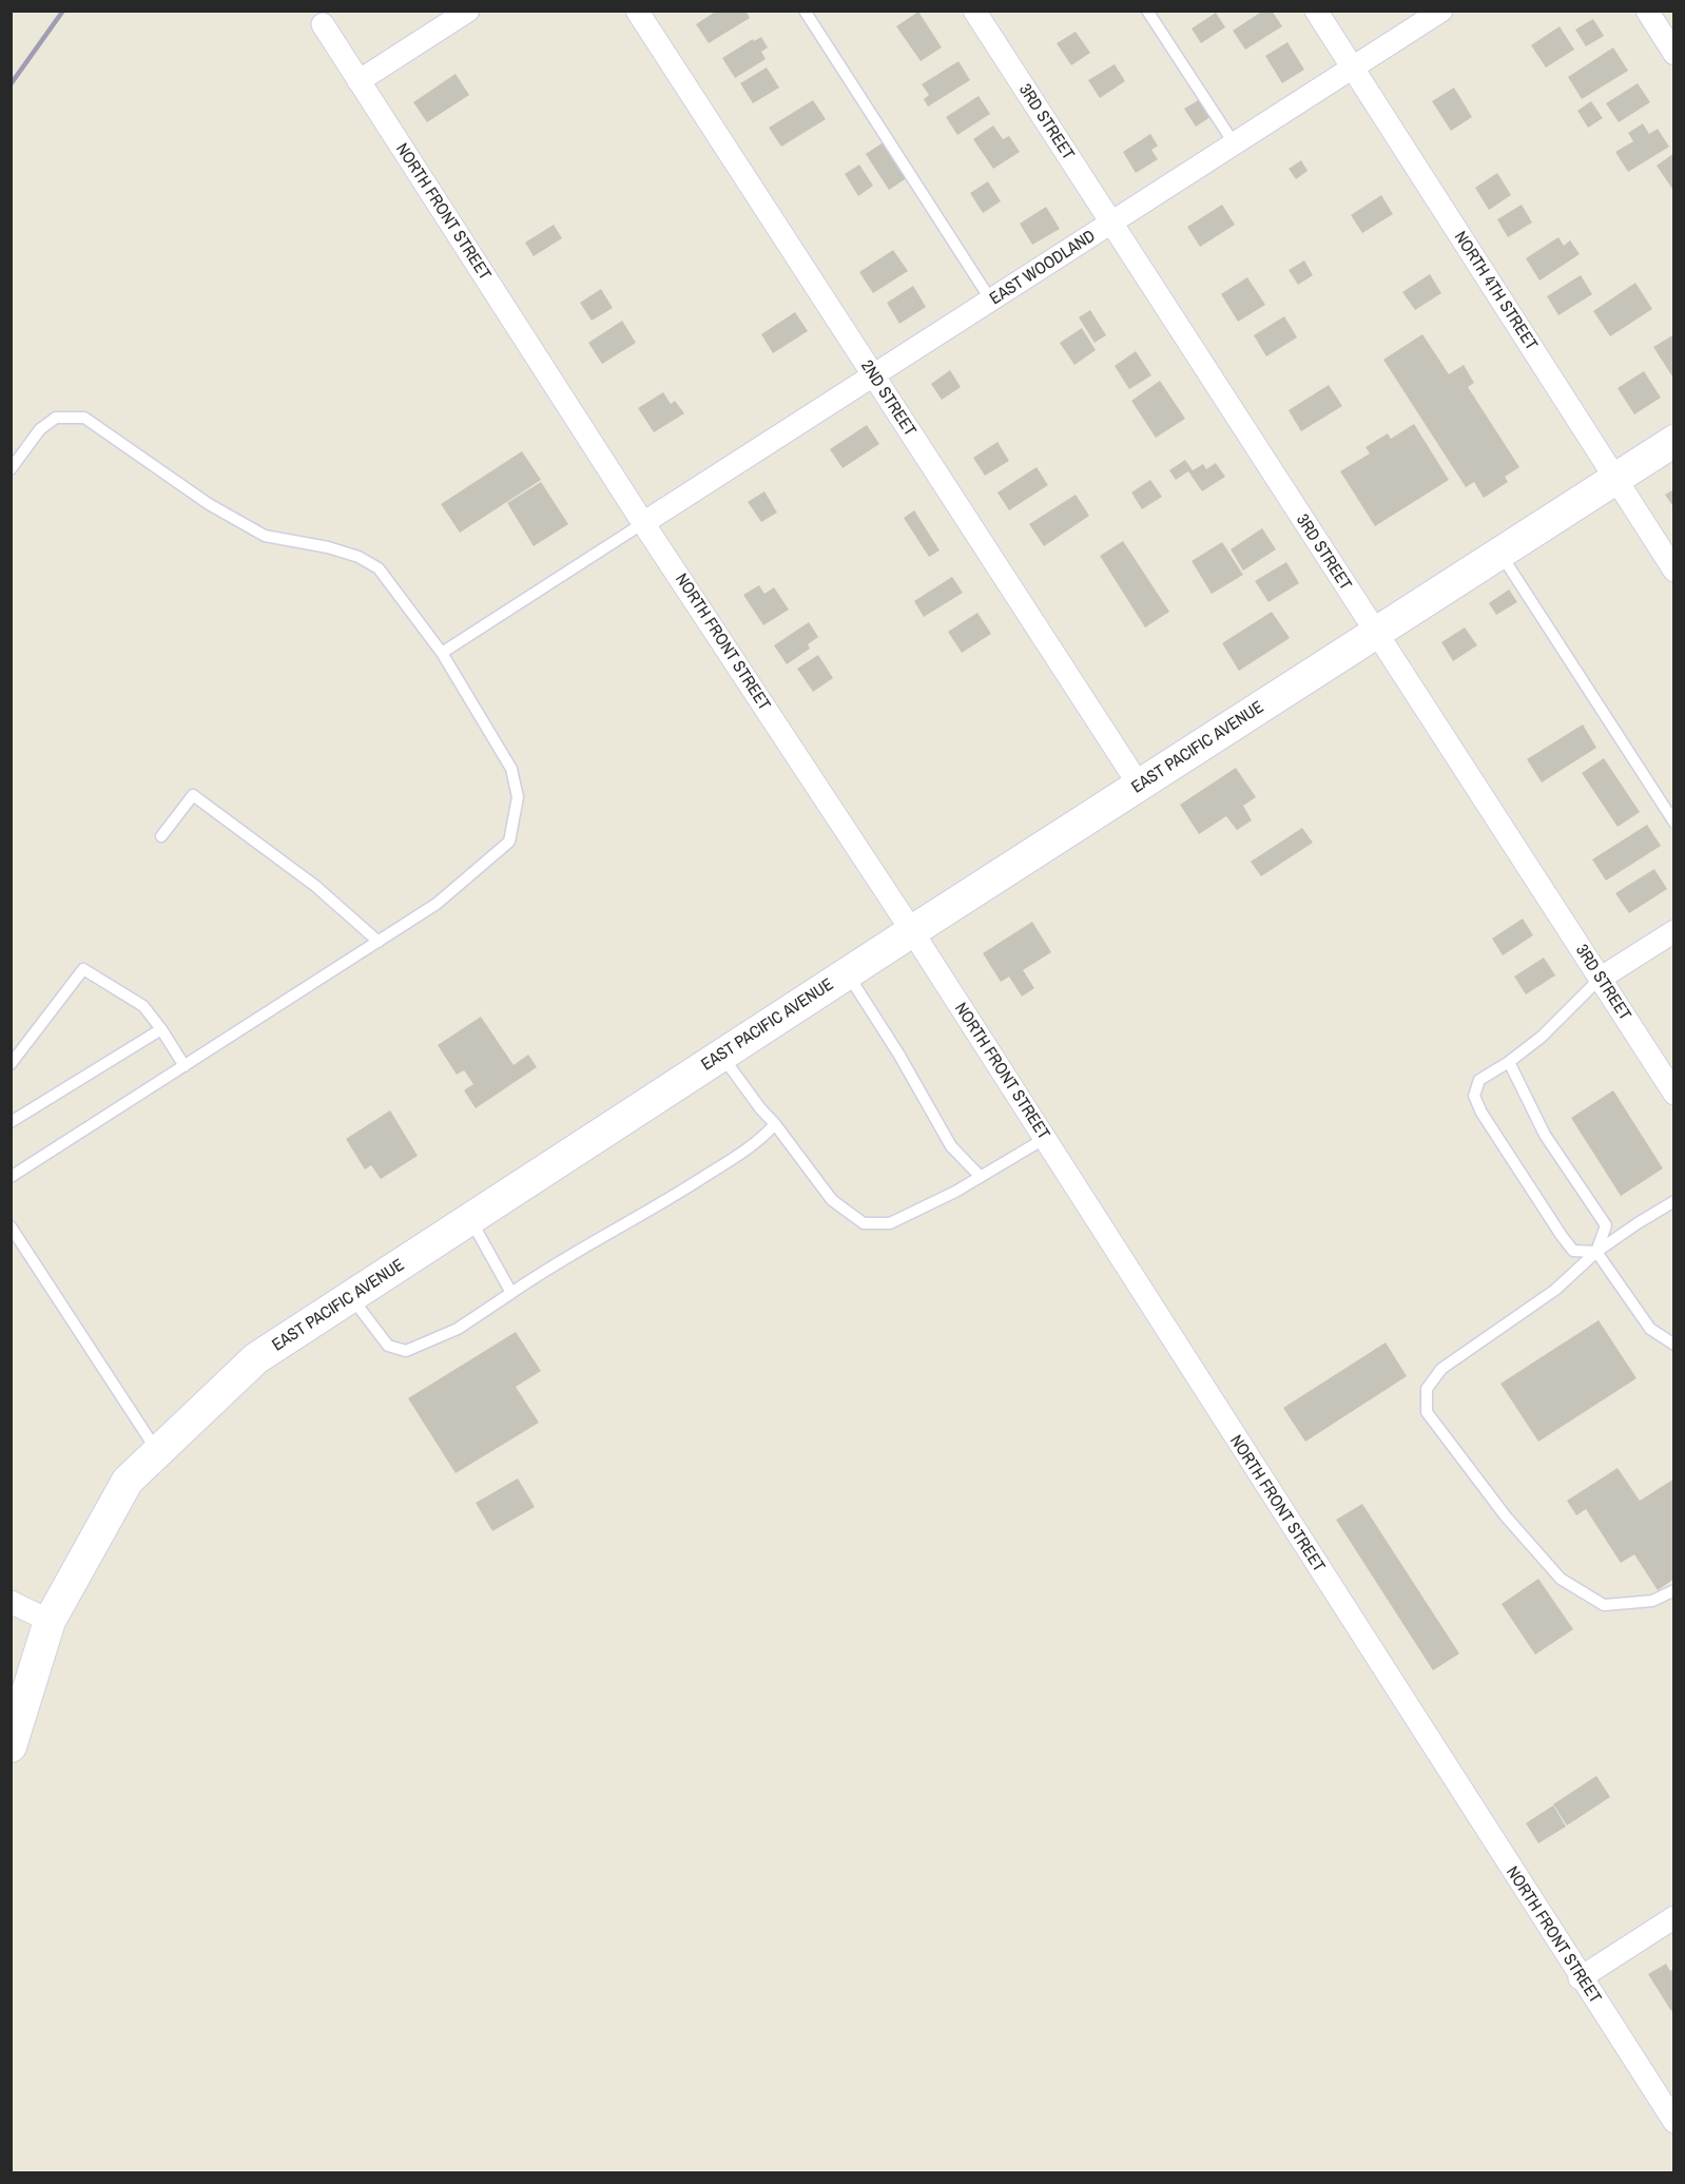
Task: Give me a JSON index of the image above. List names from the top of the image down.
{
  "streets": {
    "main road": ["EAST PACIFIC AVENUE"],
    "street": [
      "3RD STREET",
      "NORTH FRONT STREET",
      "EAST WOODLAND",
      "NORTH 4TH STREET",
      "2ND STREET"
    ]
  },
  "crossings": [
    ["3RD STREET", "EAST WOODLAND"],
    ["3RD STREET", "EAST PACIFIC AVENUE"],
    ["NORTH FRONT STREET", "EAST WOODLAND"],
    ["NORTH FRONT STREET", "EAST PACIFIC AVENUE"],
    ["EAST WOODLAND", "NORTH 4TH STREET"],
    ["EAST WOODLAND", "2ND STREET"],
    ["NORTH 4TH STREET", "EAST PACIFIC AVENUE"],
    ["2ND STREET", "EAST PACIFIC AVENUE"]
  ]
}
